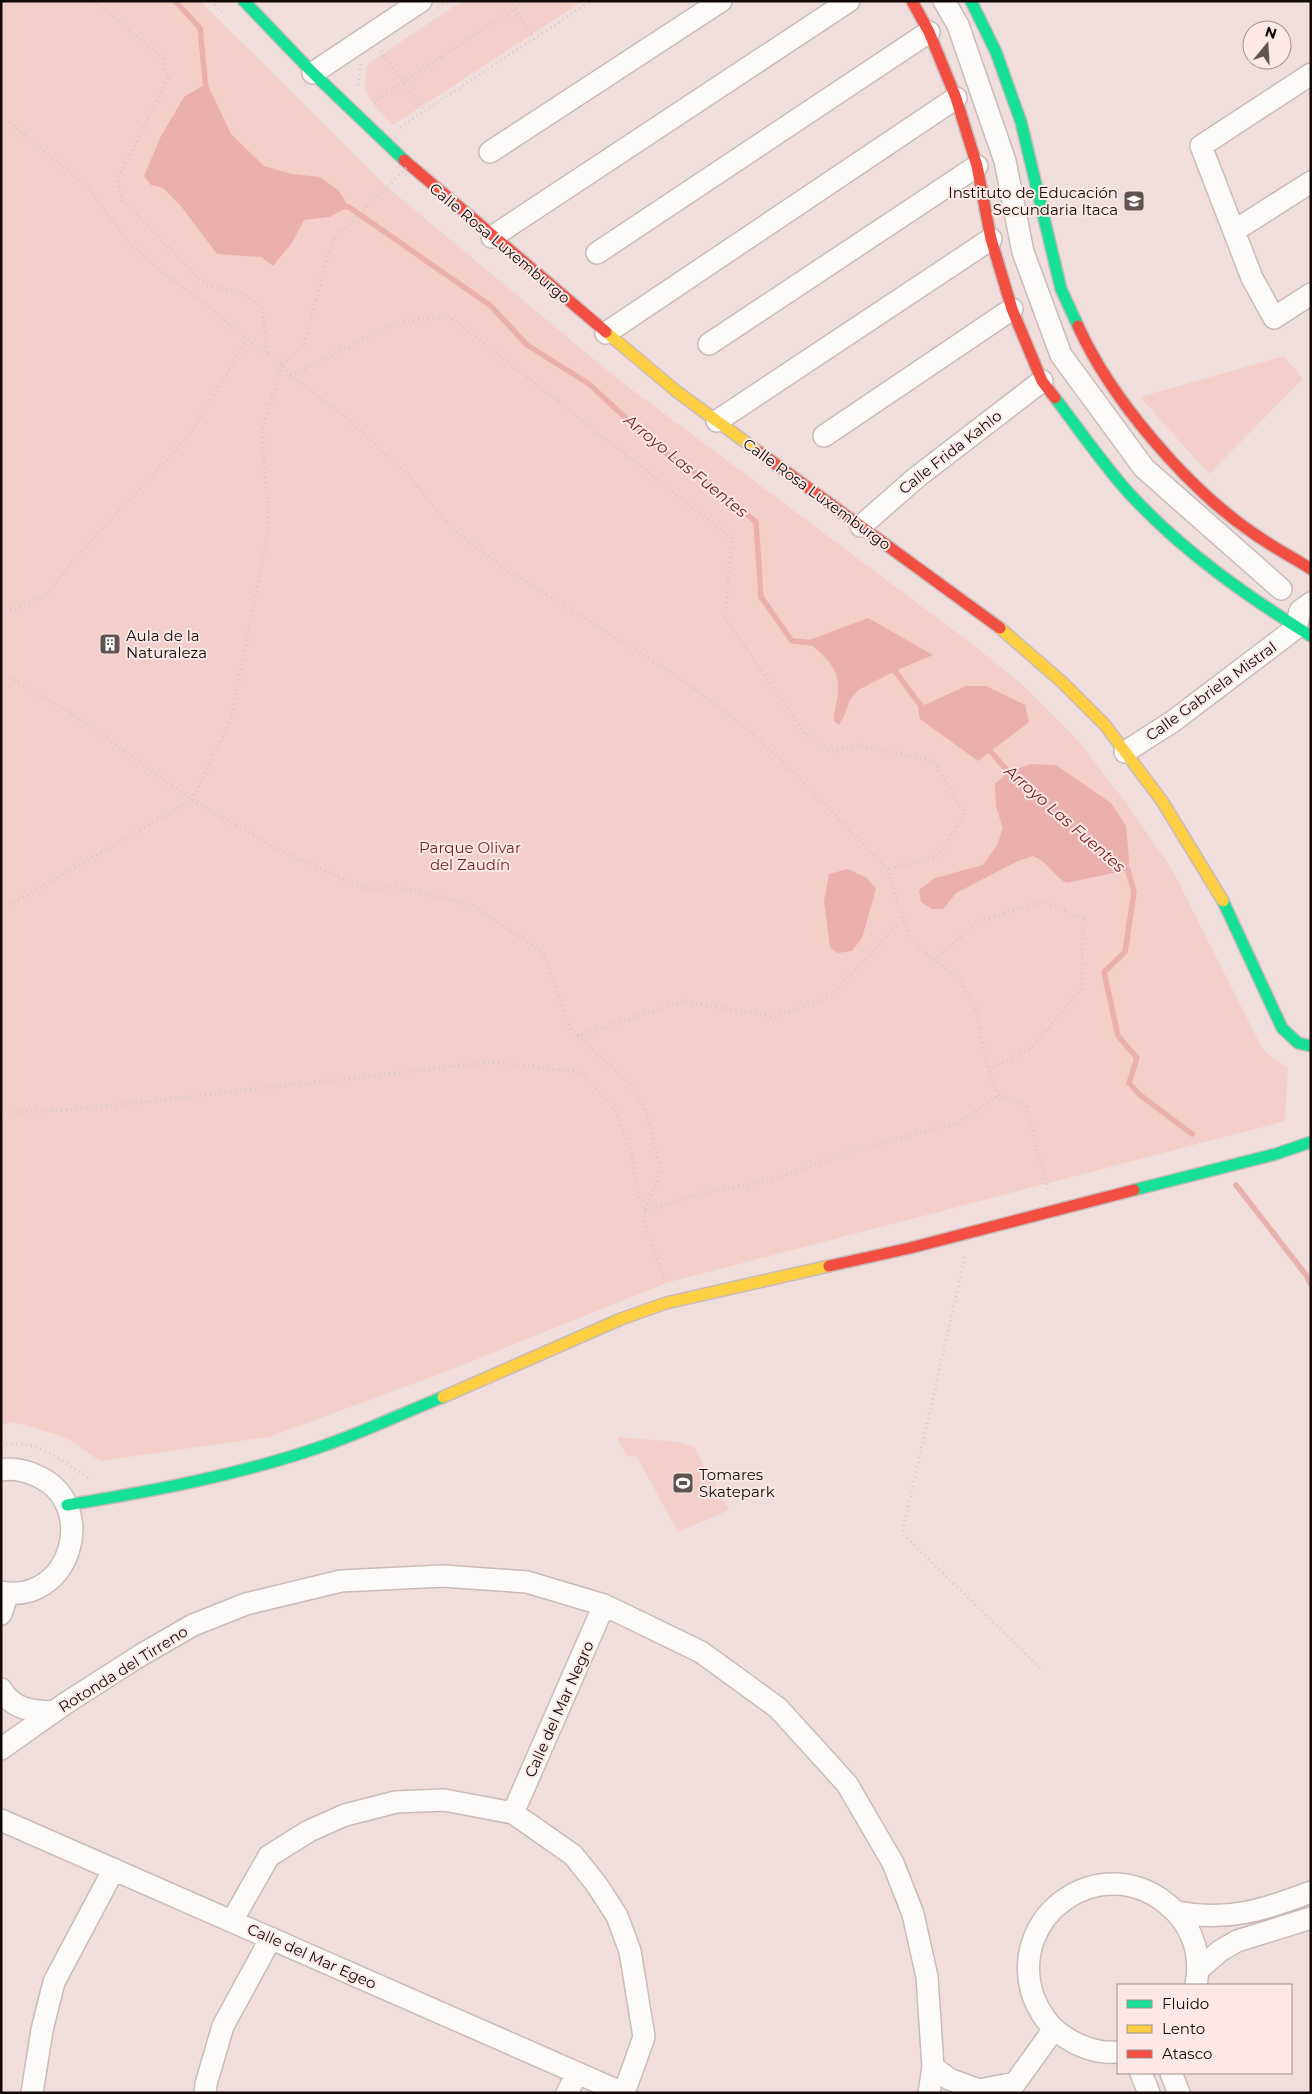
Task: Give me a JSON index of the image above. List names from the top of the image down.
{
  "streets": {
    "street": [
      "Calle Rosa Luxemburgo",
      "Calle Frida Kahlo",
      "Calle Gabriela Mistral",
      "Rotonda del Tirreno",
      "Calle del Mar Negro",
      "Calle del Mar Egeo"
    ]
  },
  "crossings": [
    ["Calle Rosa Luxemburgo", "Calle Frida Kahlo"],
    ["Calle Rosa Luxemburgo", "Calle Gabriela Mistral"],
    ["Rotonda del Tirreno", "Calle del Mar Negro"]
  ],
  "water": ["Arroyo Las Fuentes"],
  "parks": ["Parque Olivar del Zaudín"],
  "places": {
    "school or university": ["Instituto de Educación Secundaria Itaca"],
    "building": ["Aula de la Naturaleza"],
    "sports": ["Tomares Skatepark"]
  },
  "legend": ["Fluido", "Lento", "Atasco"],
  "north": "top"
}
